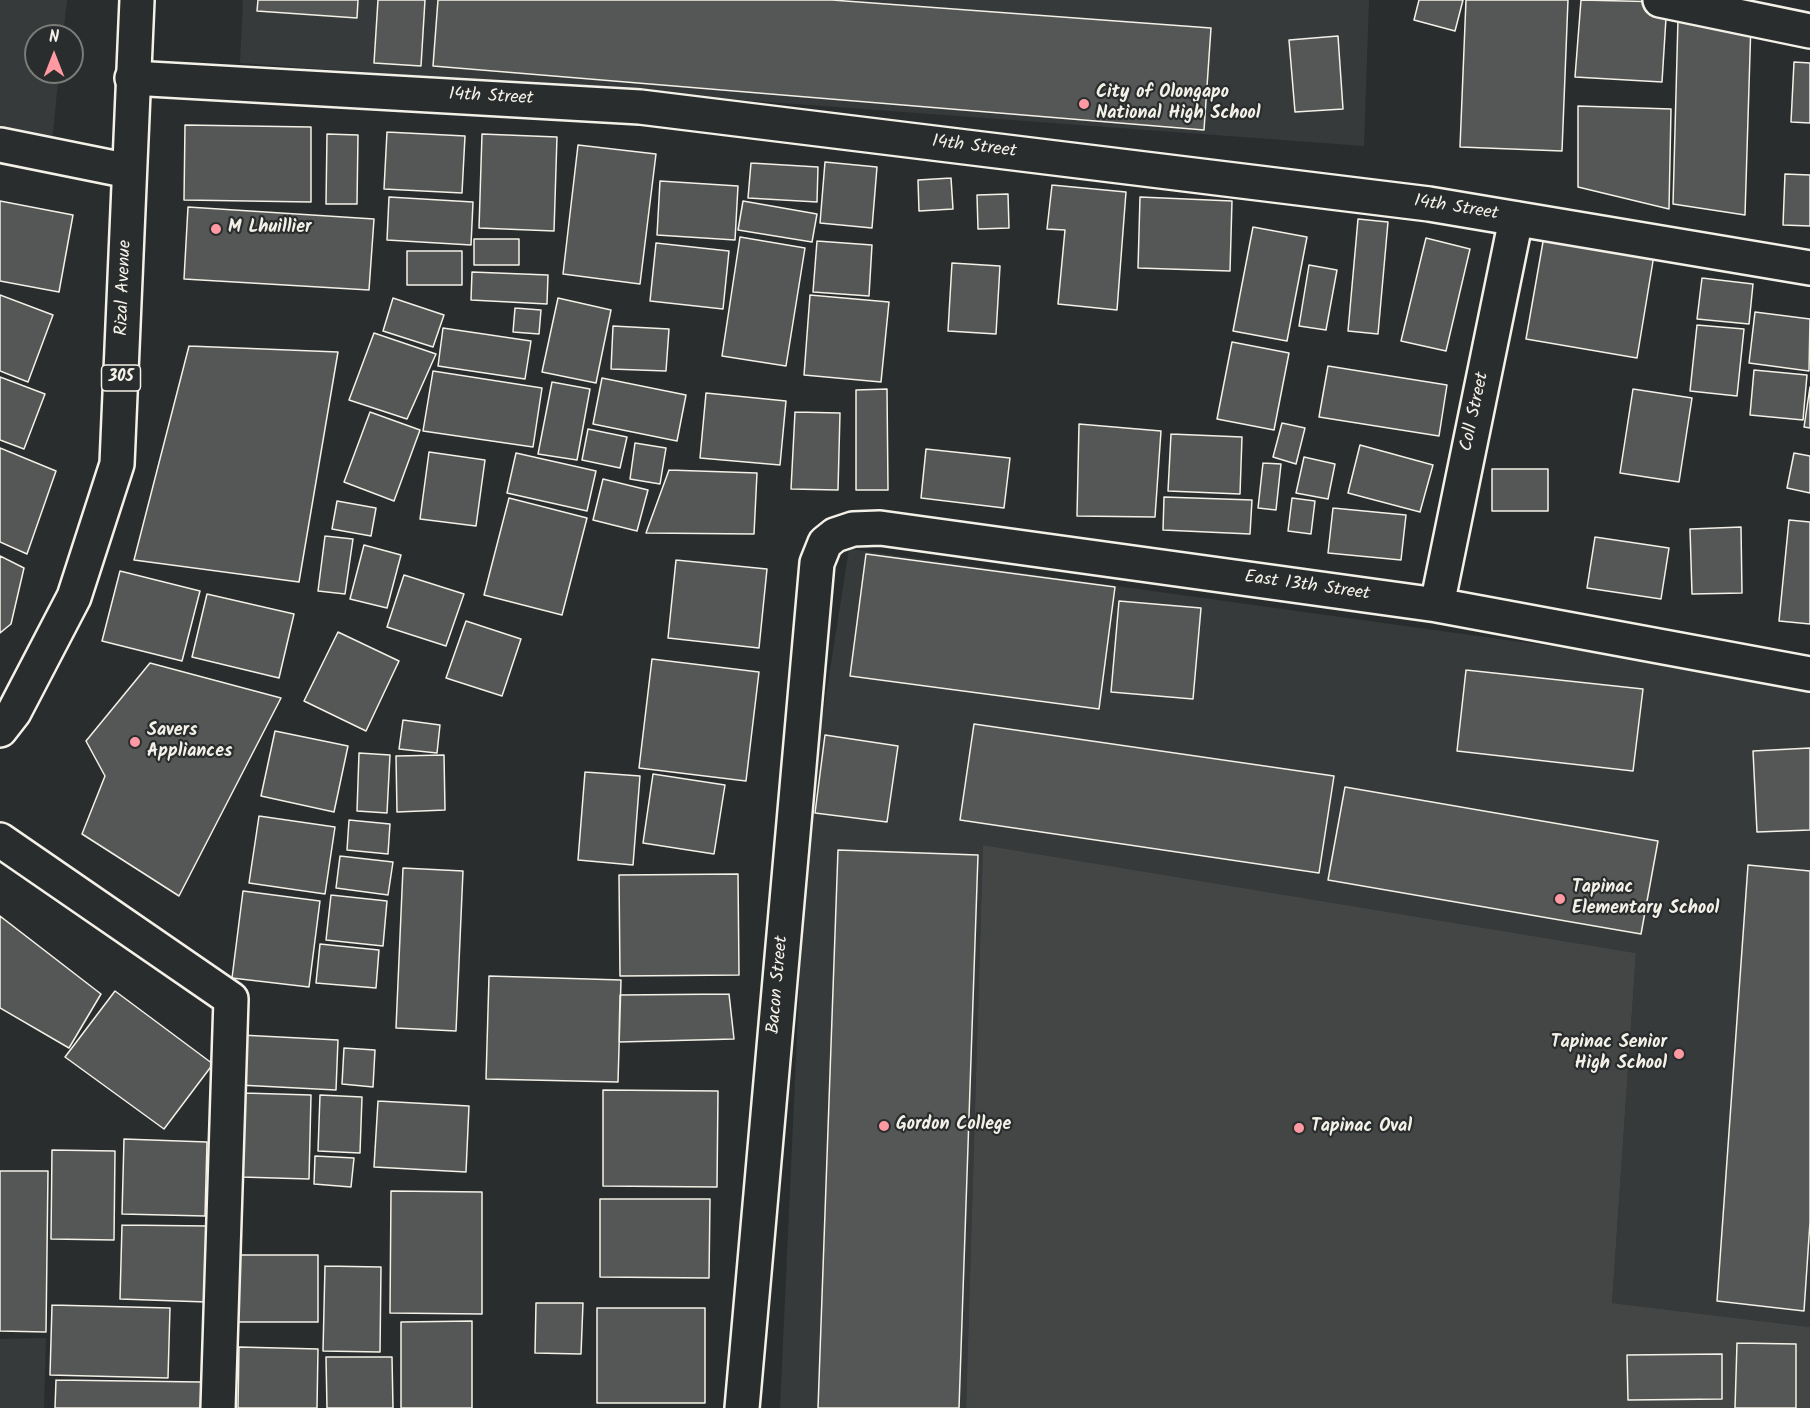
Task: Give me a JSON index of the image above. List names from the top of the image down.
{
  "streets": {
    "street": [
      "14th Street",
      "Rizal Avenue",
      "305",
      "Coll Street",
      "East 13th Street",
      "Bacon Street"
    ]
  },
  "crossings": [
    ["14th Street", "Rizal Avenue"],
    ["14th Street", "Coll Street"],
    ["Coll Street", "East 13th Street"],
    ["East 13th Street", "Bacon Street"]
  ],
  "places": [
    "City of Olongapo National High School",
    "M Lhuillier",
    "Savers Appliances",
    "Tapinac Elementary School",
    "Tapinac Senior High School",
    "Gordon College",
    "Tapinac Oval"
  ],
  "north": "top"
}
